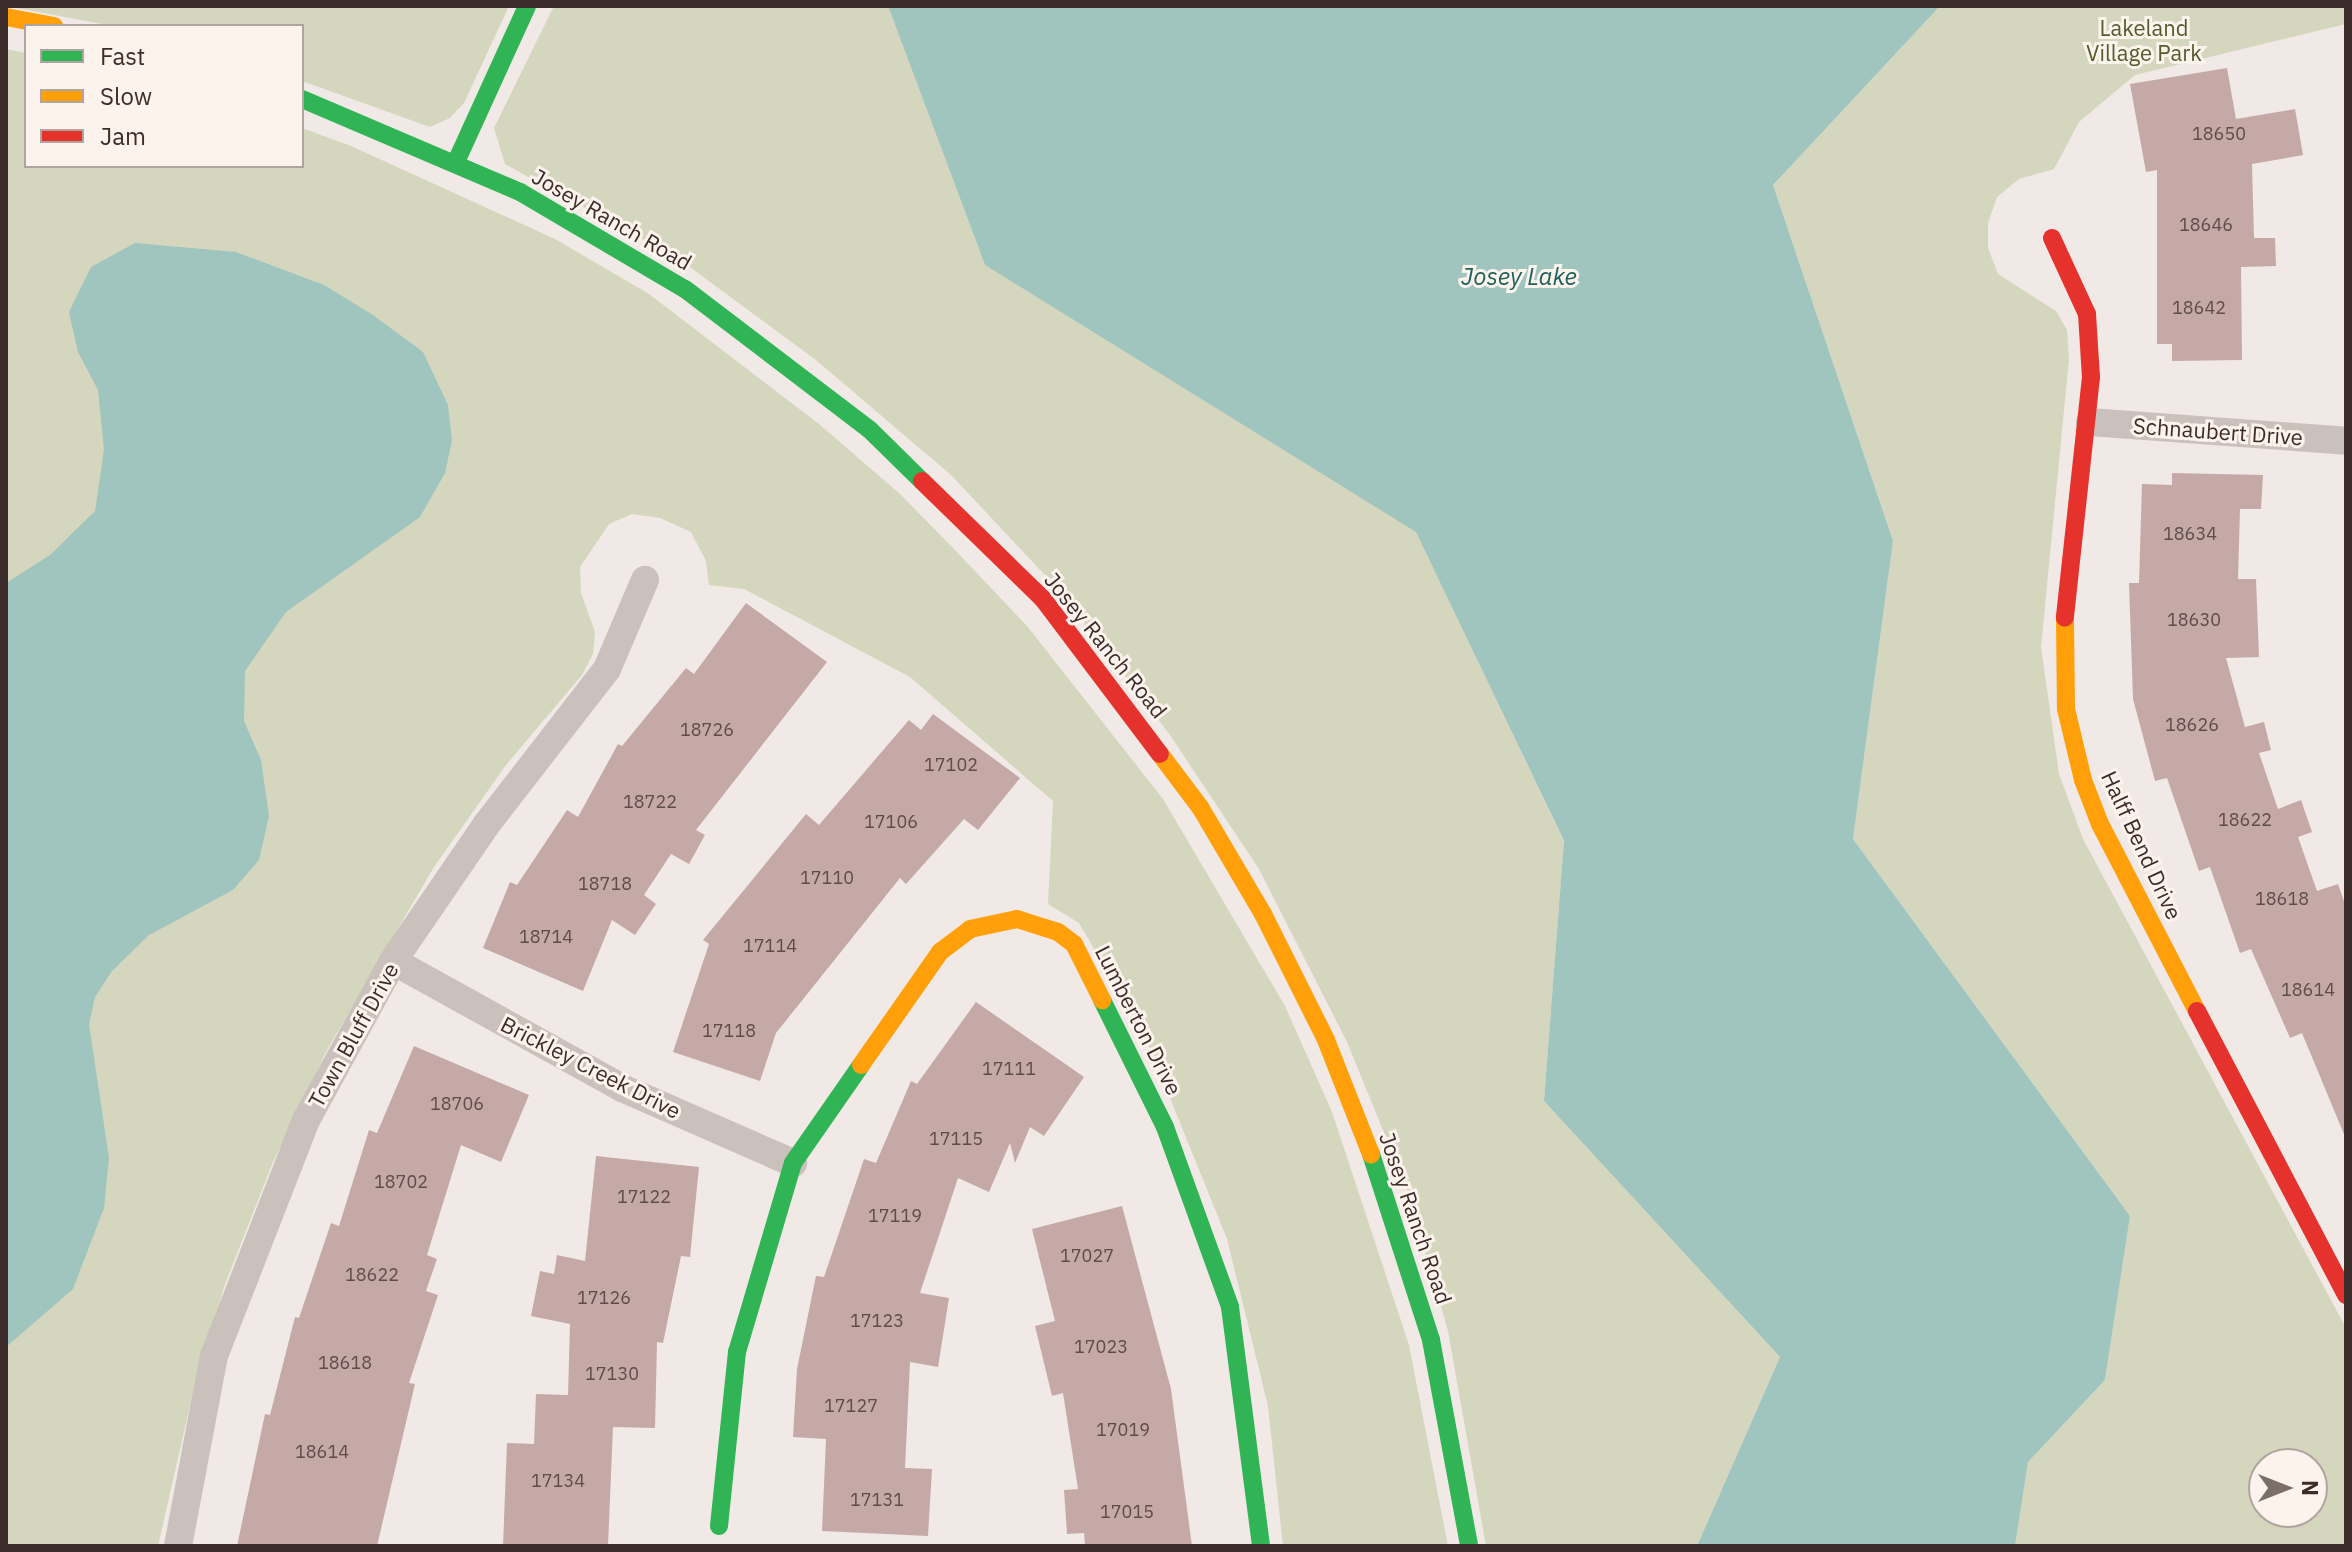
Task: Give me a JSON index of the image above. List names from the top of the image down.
{
  "streets": {
    "street": [
      "Josey Ranch Road",
      "Schnaubert Drive",
      "Halff Bend Drive",
      "Lumberton Drive",
      "Town Bluff Drive",
      "Brickley Creek Drive"
    ]
  },
  "crossings": [
    ["Schnaubert Drive", "Halff Bend Drive"],
    ["Lumberton Drive", "Brickley Creek Drive"],
    ["Town Bluff Drive", "Brickley Creek Drive"]
  ],
  "water": ["Josey Lake"],
  "parks": ["Lakeland Village Park"],
  "house_numbers": [
    "18650",
    "18646",
    "18642",
    "18634",
    "18630",
    "18626",
    "18726",
    "17102",
    "18722",
    "18622",
    "17106",
    "17110",
    "18718",
    "18618",
    "18714",
    "17114",
    "18614",
    "17118",
    "17111",
    "18706",
    "17115",
    "18702",
    "17122",
    "17119",
    "17027",
    "18622",
    "17126",
    "17123",
    "17023",
    "18618",
    "17130",
    "17127",
    "17019",
    "18614",
    "17134",
    "17131",
    "17015"
  ],
  "legend": ["Fast", "Slow", "Jam"],
  "north": "right"
}
